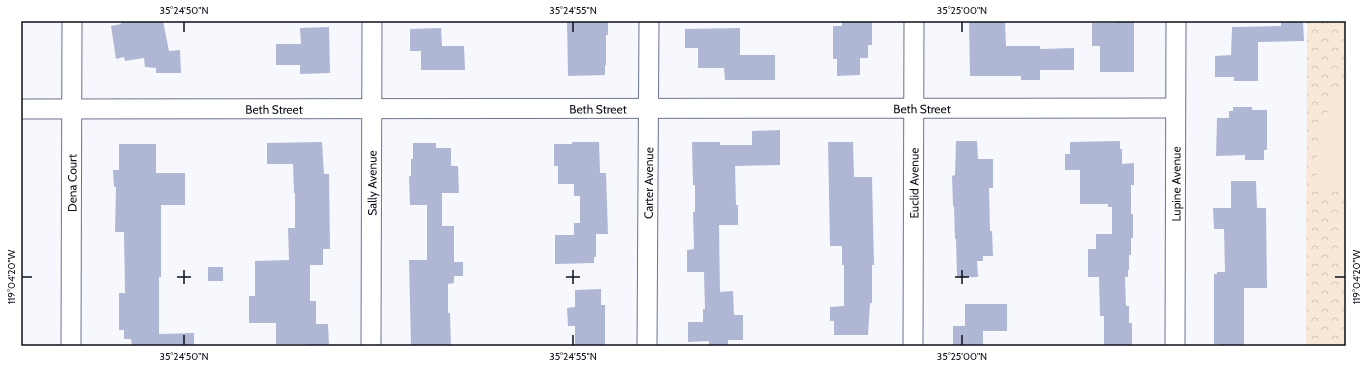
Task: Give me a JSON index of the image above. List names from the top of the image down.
{
  "streets": {
    "street": [
      "Beth Street",
      "Sally Avenue",
      "Euclid Avenue",
      "Lupine Avenue",
      "Dena Court",
      "Carter Avenue"
    ]
  },
  "crossings": [
    ["Beth Street", "Sally Avenue"],
    ["Beth Street", "Euclid Avenue"],
    ["Beth Street", "Lupine Avenue"],
    ["Beth Street", "Dena Court"],
    ["Beth Street", "Carter Avenue"]
  ],
  "coordinates": [
    "35°24'50\"N",
    "35°24'55\"N",
    "35°25'00\"N",
    "119°04'20\"W"
  ]
}
